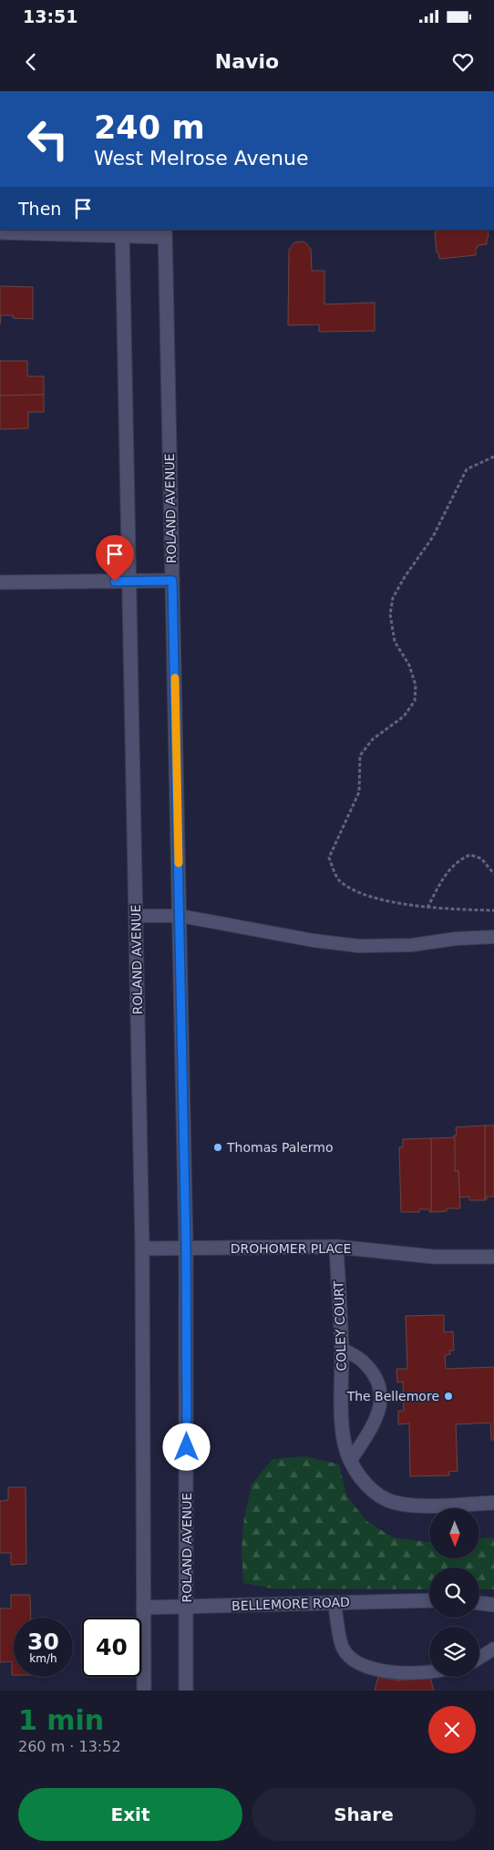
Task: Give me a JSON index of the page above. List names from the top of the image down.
{
  "streets": {
    "street": [
      "ROLAND AVENUE",
      "DROHOMER PLACE",
      "COLEY COURT",
      "BELLEMORE ROAD"
    ]
  },
  "crossings": [
    ["ROLAND AVENUE", "DROHOMER PLACE"],
    ["ROLAND AVENUE", "BELLEMORE ROAD"],
    ["DROHOMER PLACE", "COLEY COURT"]
  ],
  "places": ["Thomas Palermo", "The Bellemore"],
  "north": "bottom",
  "page": {
    "status": "13:51",
    "header": "Navio",
    "turn": ["240 m", "West Melrose Avenue"],
    "then": "Then",
    "speed": "30 km/h",
    "limit": "40",
    "heading": ["1 min", "260 m · 13:52"],
    "buttons": ["Exit", "Share"]
  }
}
